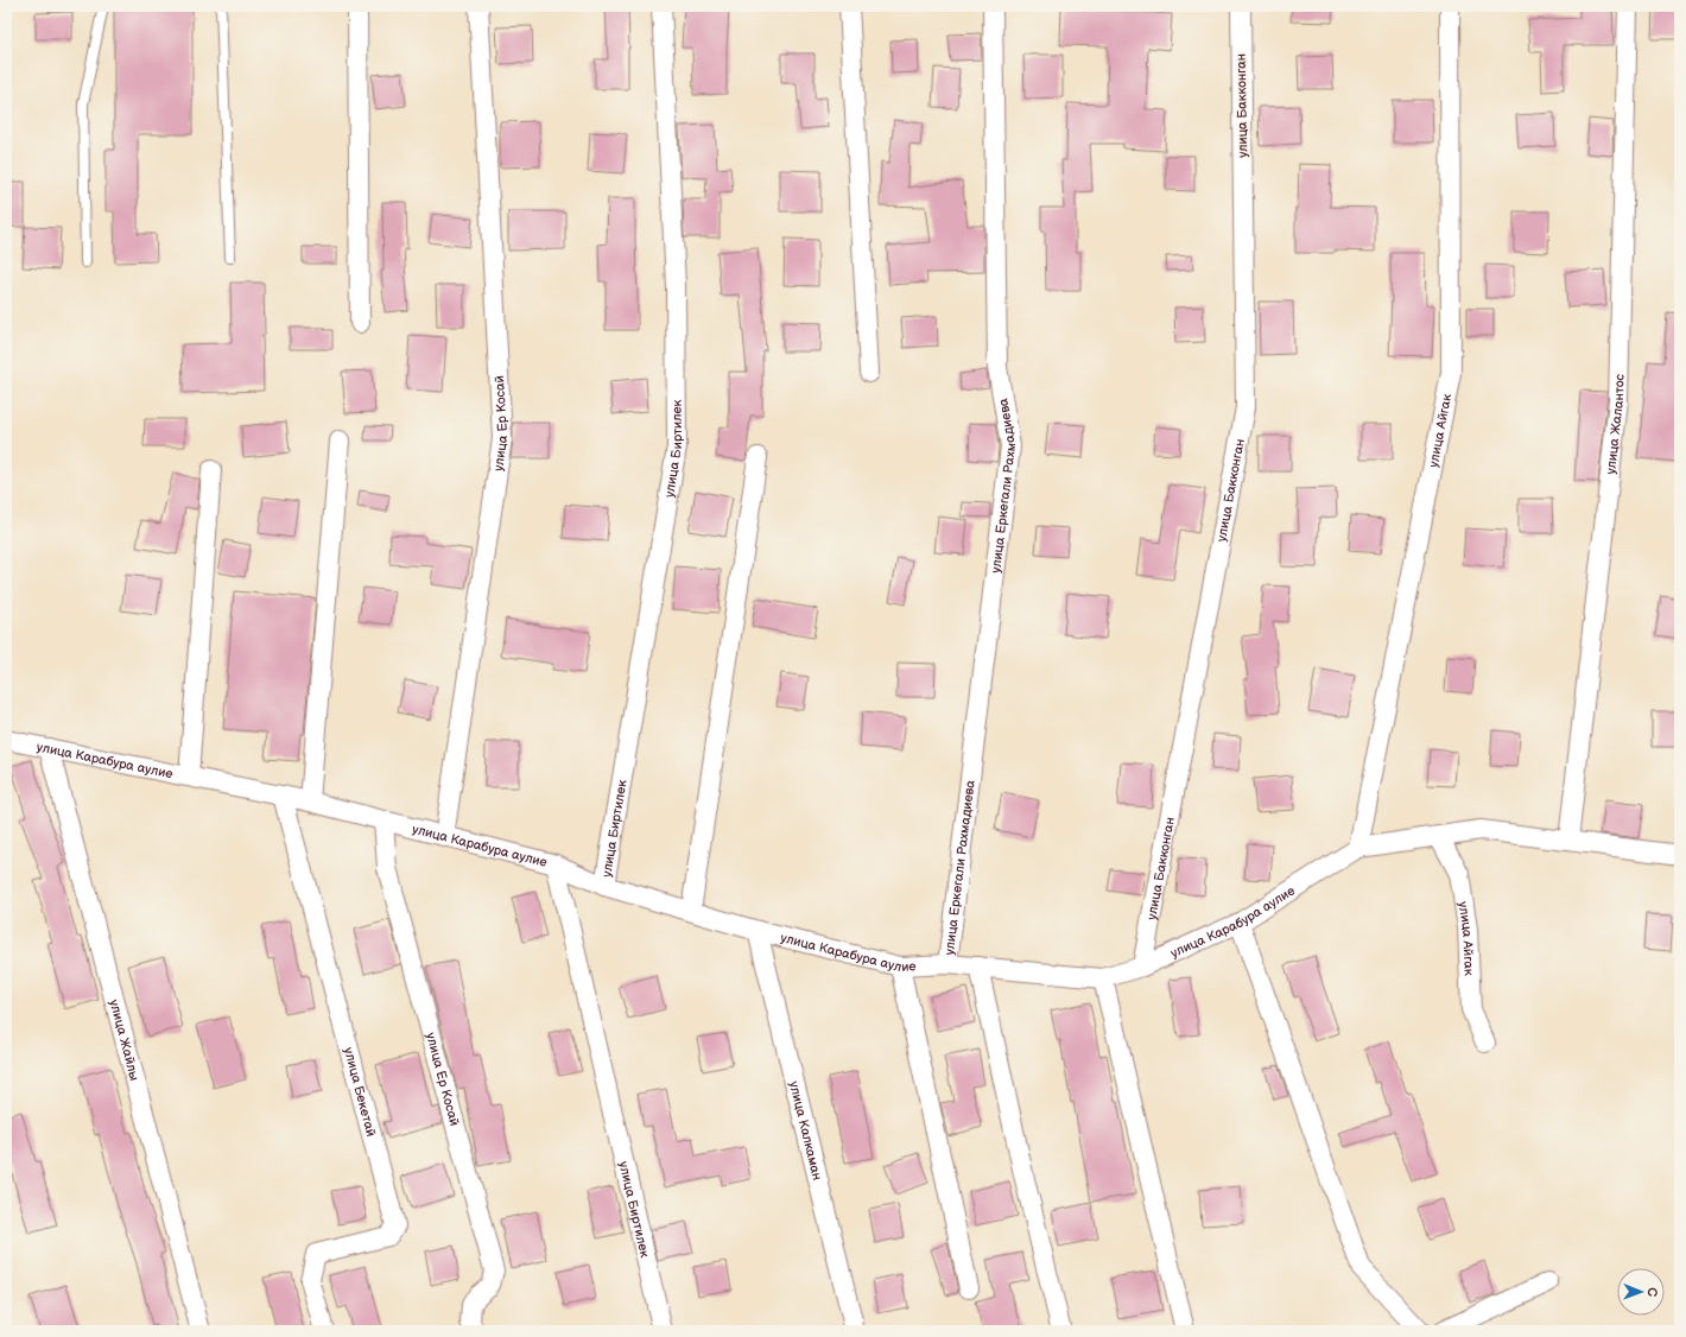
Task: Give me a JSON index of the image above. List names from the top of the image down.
{
  "streets": {
    "street": [
      "улица Бакконган",
      "улица Ер Косай",
      "улица Жалантос",
      "улица Айгак",
      "улица Биртилек",
      "улица Еркегали Рахмадиева",
      "улица Карабура аулие",
      "улица Жайлы",
      "улица Бекетай",
      "улица Калкаман"
    ]
  },
  "crossings": [
    ["улица Бакконган", "улица Карабура аулие"],
    ["улица Ер Косай", "улица Карабура аулие"],
    ["улица Жалантос", "улица Карабура аулие"],
    ["улица Айгак", "улица Карабура аулие"],
    ["улица Биртилек", "улица Карабура аулие"],
    ["улица Еркегали Рахмадиева", "улица Карабура аулие"],
    ["улица Карабура аулие", "улица Жайлы"],
    ["улица Карабура аулие", "улица Бекетай"],
    ["улица Карабура аулие", "улица Калкаман"]
  ],
  "north": "right"
}
